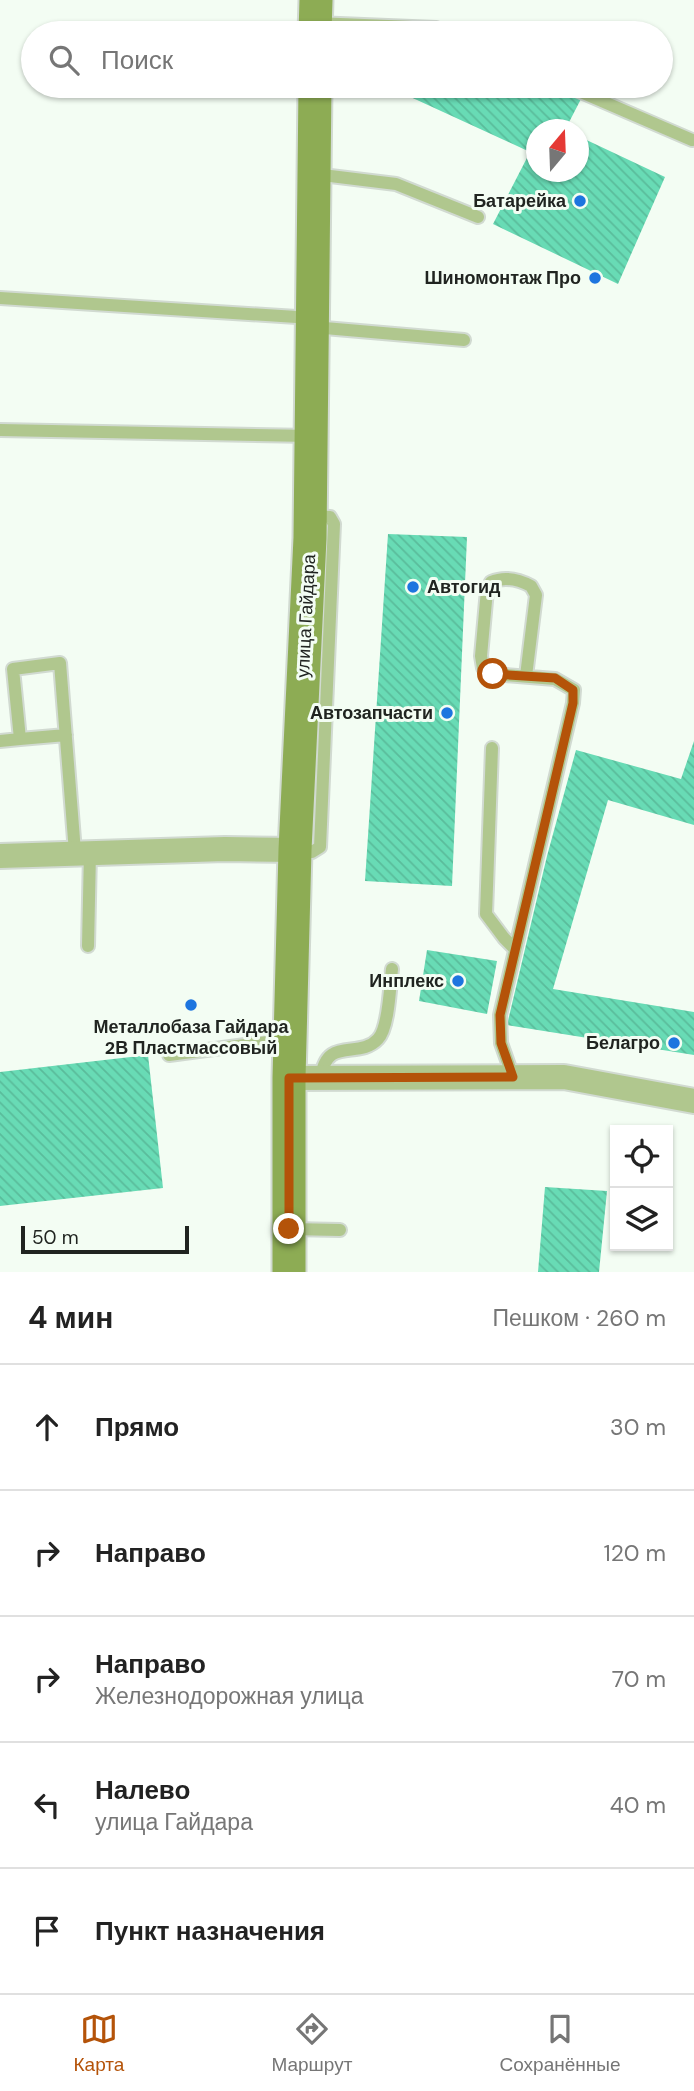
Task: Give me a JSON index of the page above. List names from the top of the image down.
{
  "streets": {
    "main road": ["улица Гайдара"]
  },
  "places": [
    "Батарейка",
    "Шиномонтаж Про",
    "Автогид",
    "Автозапчасти",
    "Инплекс",
    "Металлобаза Гайдара 2В Пластмассовый",
    "Белагро"
  ],
  "scale_bar": "50 m",
  "north": "top",
  "page": {
    "search": "Поиск",
    "scale": "50 m",
    "heading": ["4 мин", "Пешком · 260 m"],
    "list": [
      ["Прямо", "30 m"],
      ["Направо", "120 m"],
      ["Направо", "Железнодорожная улица", "70 m"],
      ["Налево", "улица Гайдара", "40 m"],
      "Пункт назначения"
    ],
    "nav": ["Карта", "Маршрут", "Сохранённые"]
  }
}
